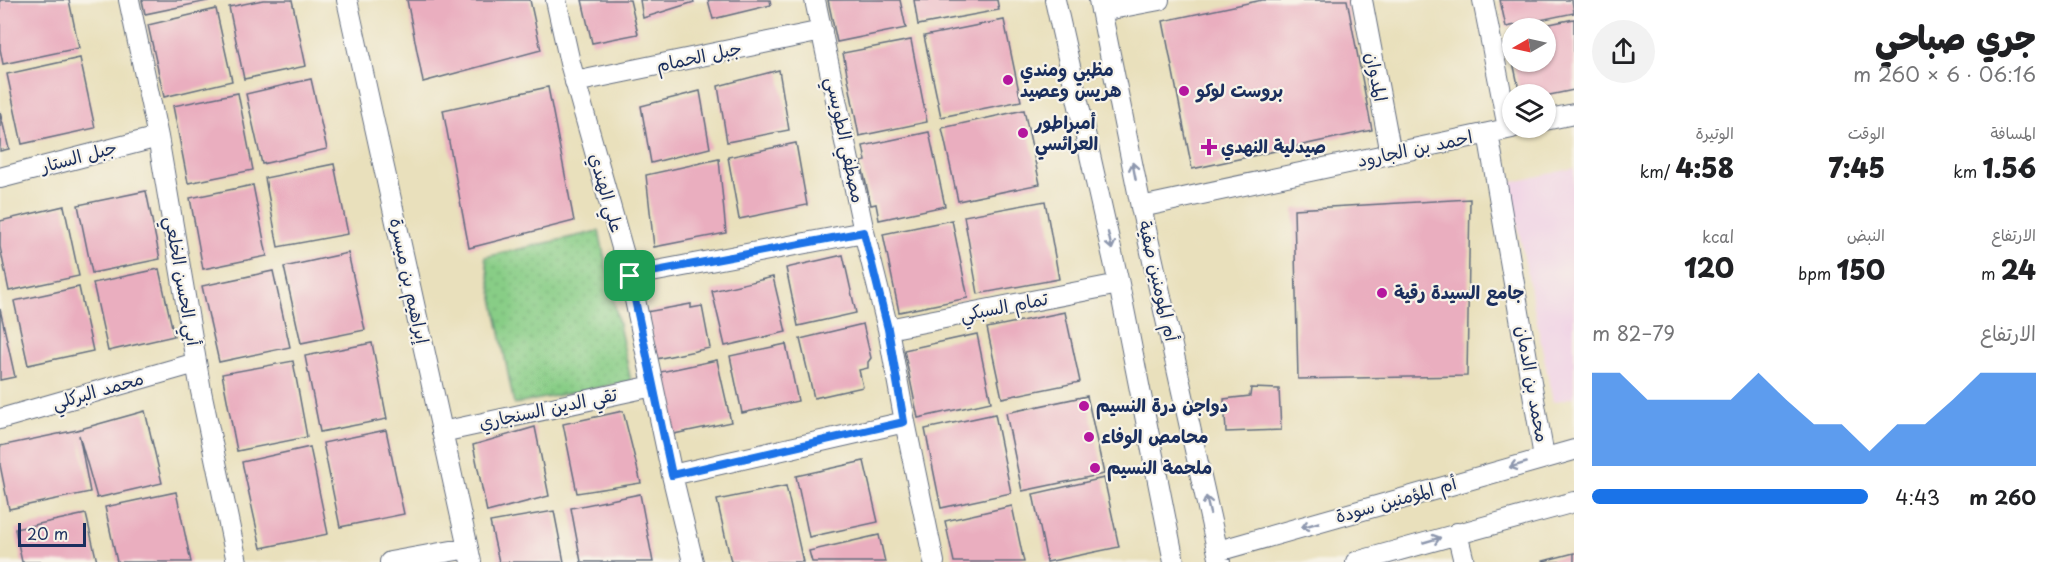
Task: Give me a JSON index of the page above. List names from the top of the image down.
{
  "streets": {
    "street": [
      "جبل الحمام",
      "المدوان",
      "مصطفي الطويسي",
      "احمد بن الجارود",
      "جبل الستار",
      "علي الهندي",
      "أبي الحسن الخلعي",
      "إبراهيم بن ميسرة",
      "أم المومنين صفية",
      "تمام السبكي",
      "محمد بن الدمان",
      "محمد البركلي",
      "تقي الدين السنجاري",
      "أم المؤمنين سودة"
    ]
  },
  "crossings": [
    ["جبل الحمام", "مصطفي الطويسي"],
    ["جبل الحمام", "علي الهندي"],
    ["المدوان", "احمد بن الجارود"],
    ["مصطفي الطويسي", "تمام السبكي"],
    ["احمد بن الجارود", "أم المومنين صفية"],
    ["احمد بن الجارود", "محمد بن الدمان"],
    ["جبل الستار", "أبي الحسن الخلعي"],
    ["علي الهندي", "تقي الدين السنجاري"],
    ["أبي الحسن الخلعي", "محمد البركلي"],
    ["إبراهيم بن ميسرة", "تقي الدين السنجاري"],
    ["أم المومنين صفية", "أم المؤمنين سودة"],
    ["محمد بن الدمان", "أم المؤمنين سودة"]
  ],
  "places": {
    "other": [
      "مظبي ومندي هريس وعصيد",
      "بروست لوكو",
      "أمبراطور العرائسي",
      "جامع السيدة رقية",
      "دواجن درة النسيم",
      "محامص الوفاء",
      "ملحمة النسيم"
    ],
    "health": ["صيدلية النهدي"]
  },
  "scale_bar": "20 m",
  "north": "left",
  "page": {
    "heading": ["جري صباحي", "06:16 · 6 × 260 m"],
    "stats": [
      ["المسافة", "1.56 km"],
      ["الوقت", "7:45"],
      ["الوتيرة", "4:58 /km"],
      ["الارتفاع", "24 m"],
      ["النبض", "150 bpm"],
      ["kcal", "120"]
    ],
    "chart": ["الارتفاع", "79–82 m"],
    "list": [
      {
        "name": "260 m",
        "note": "4:43"
      }
    ],
    "scale": "20 m"
  }
}
